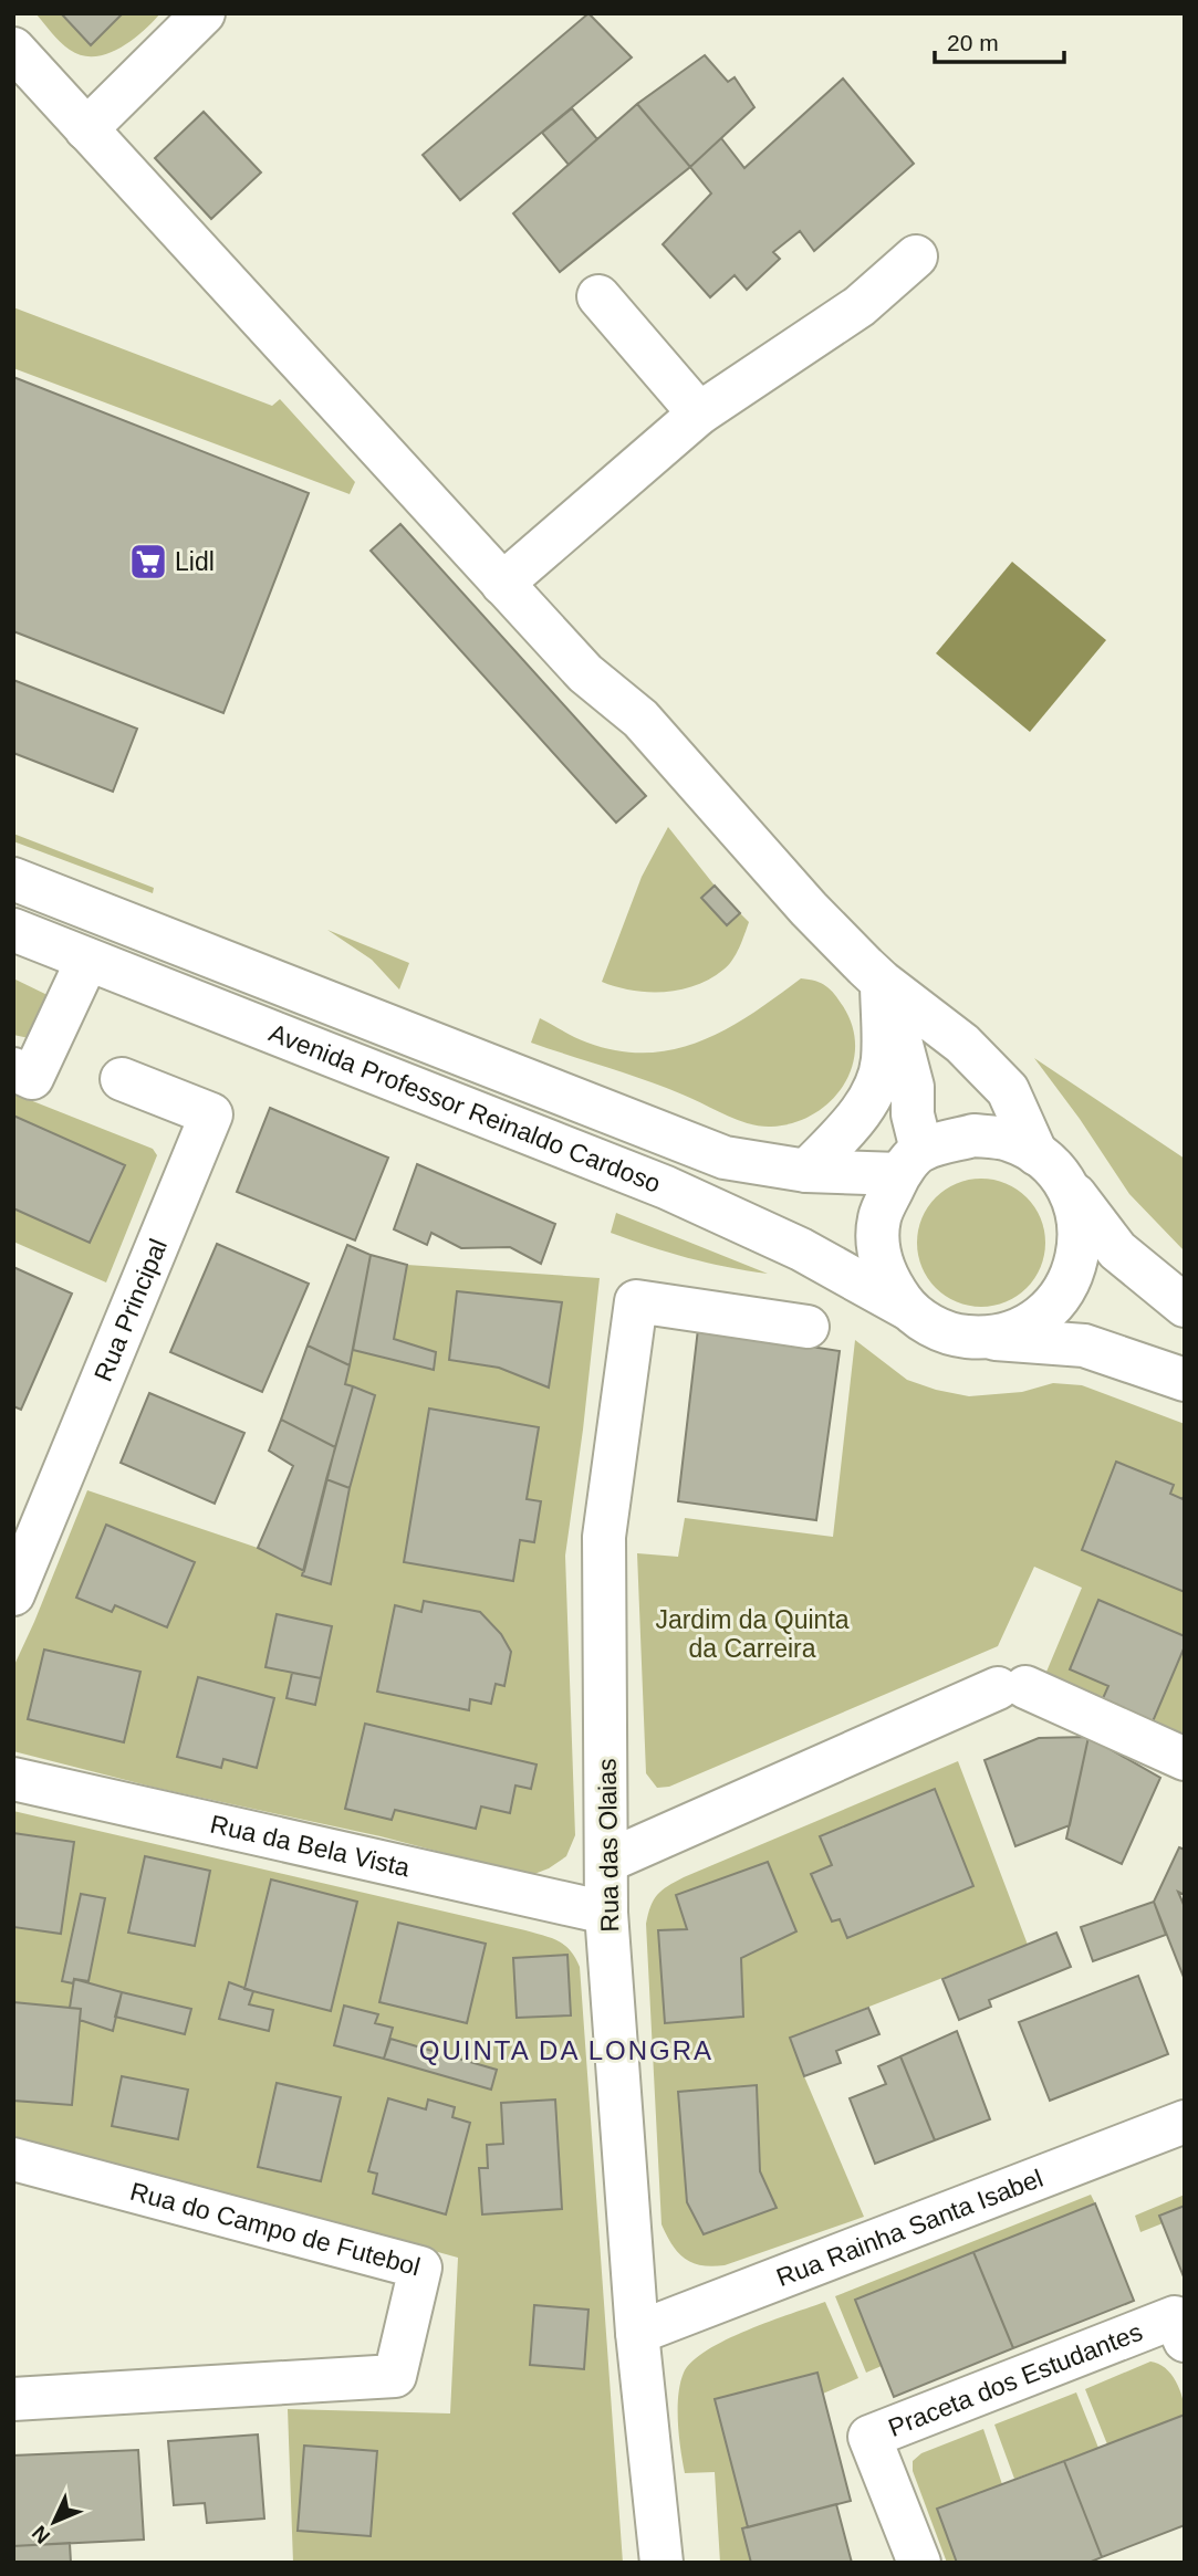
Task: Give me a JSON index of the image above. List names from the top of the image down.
{
  "streets": {
    "street": [
      "Avenida Professor Reinaldo Cardoso",
      "Rua Principal",
      "Rua das Olaias",
      "Rua da Bela Vista",
      "Rua Rainha Santa Isabel",
      "Rua do Campo de Futebol",
      "Praceta dos Estudantes"
    ]
  },
  "crossings": [
    ["Rua das Olaias", "Rua da Bela Vista"],
    ["Rua das Olaias", "Rua Rainha Santa Isabel"]
  ],
  "districts": ["QUINTA DA LONGRA"],
  "parks": ["Jardim da Quinta da Carreira"],
  "places": {
    "supermarket": ["Lidl"]
  },
  "scale_bar": "20 m",
  "north": "bottom left"
}
